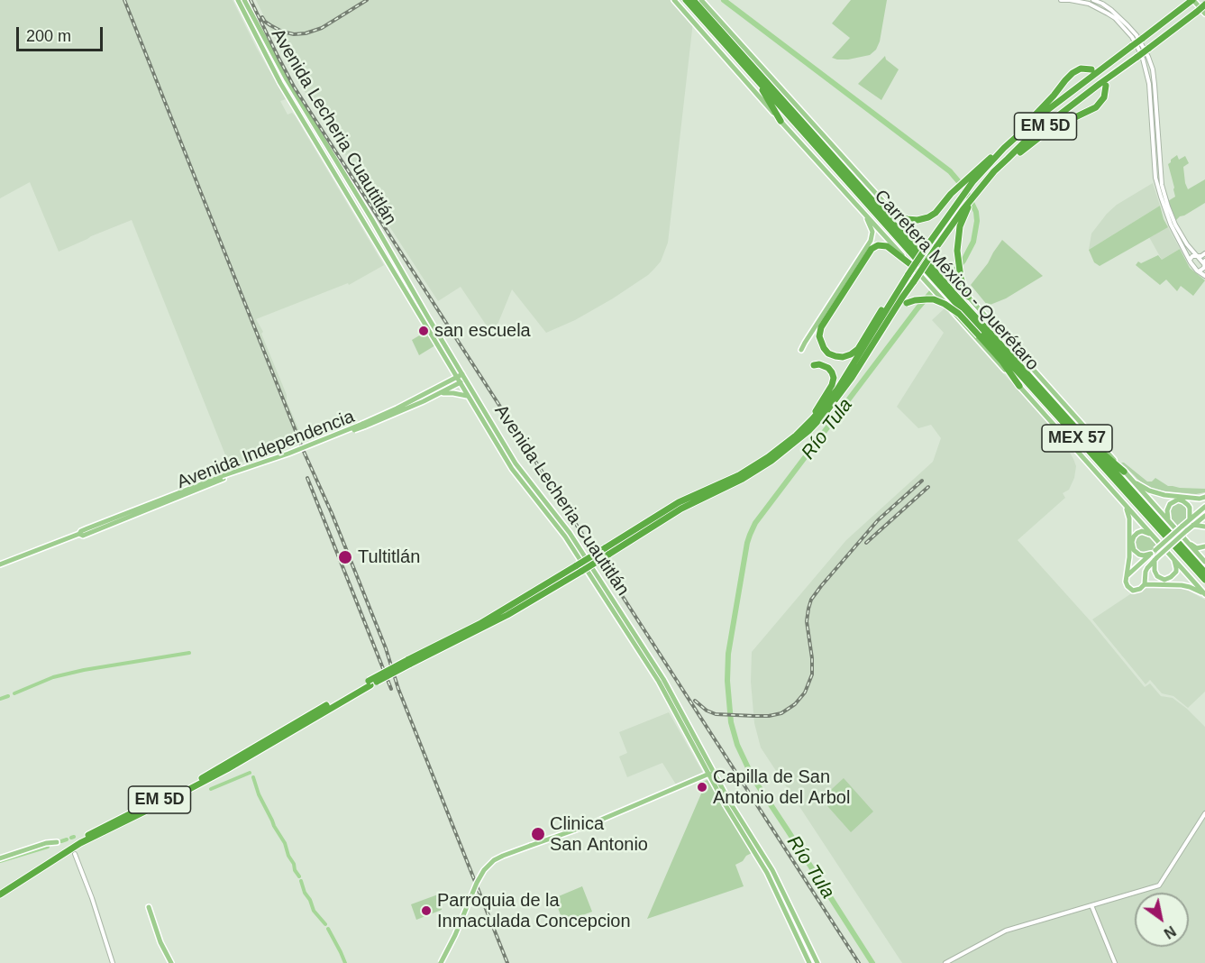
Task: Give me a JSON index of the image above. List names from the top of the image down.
{
  "streets": {
    "highway": ["EM 5D", "Carretera México - Querétaro", "MEX 57"],
    "main road": ["Avenida Lecheria Cuautitlán", "Avenida Independencia"]
  },
  "crossings": [
    ["Avenida Lecheria Cuautitlán", "Avenida Independencia"]
  ],
  "water": ["Río Tula"],
  "places": [
    "san escuela",
    "Tultitlán",
    "Capilla de San Antonio del Arbol",
    "Clinica San Antonio",
    "Parroquia de la Inmaculada Concepcion"
  ],
  "scale_bar": "200 m",
  "north": "bottom right"
}
